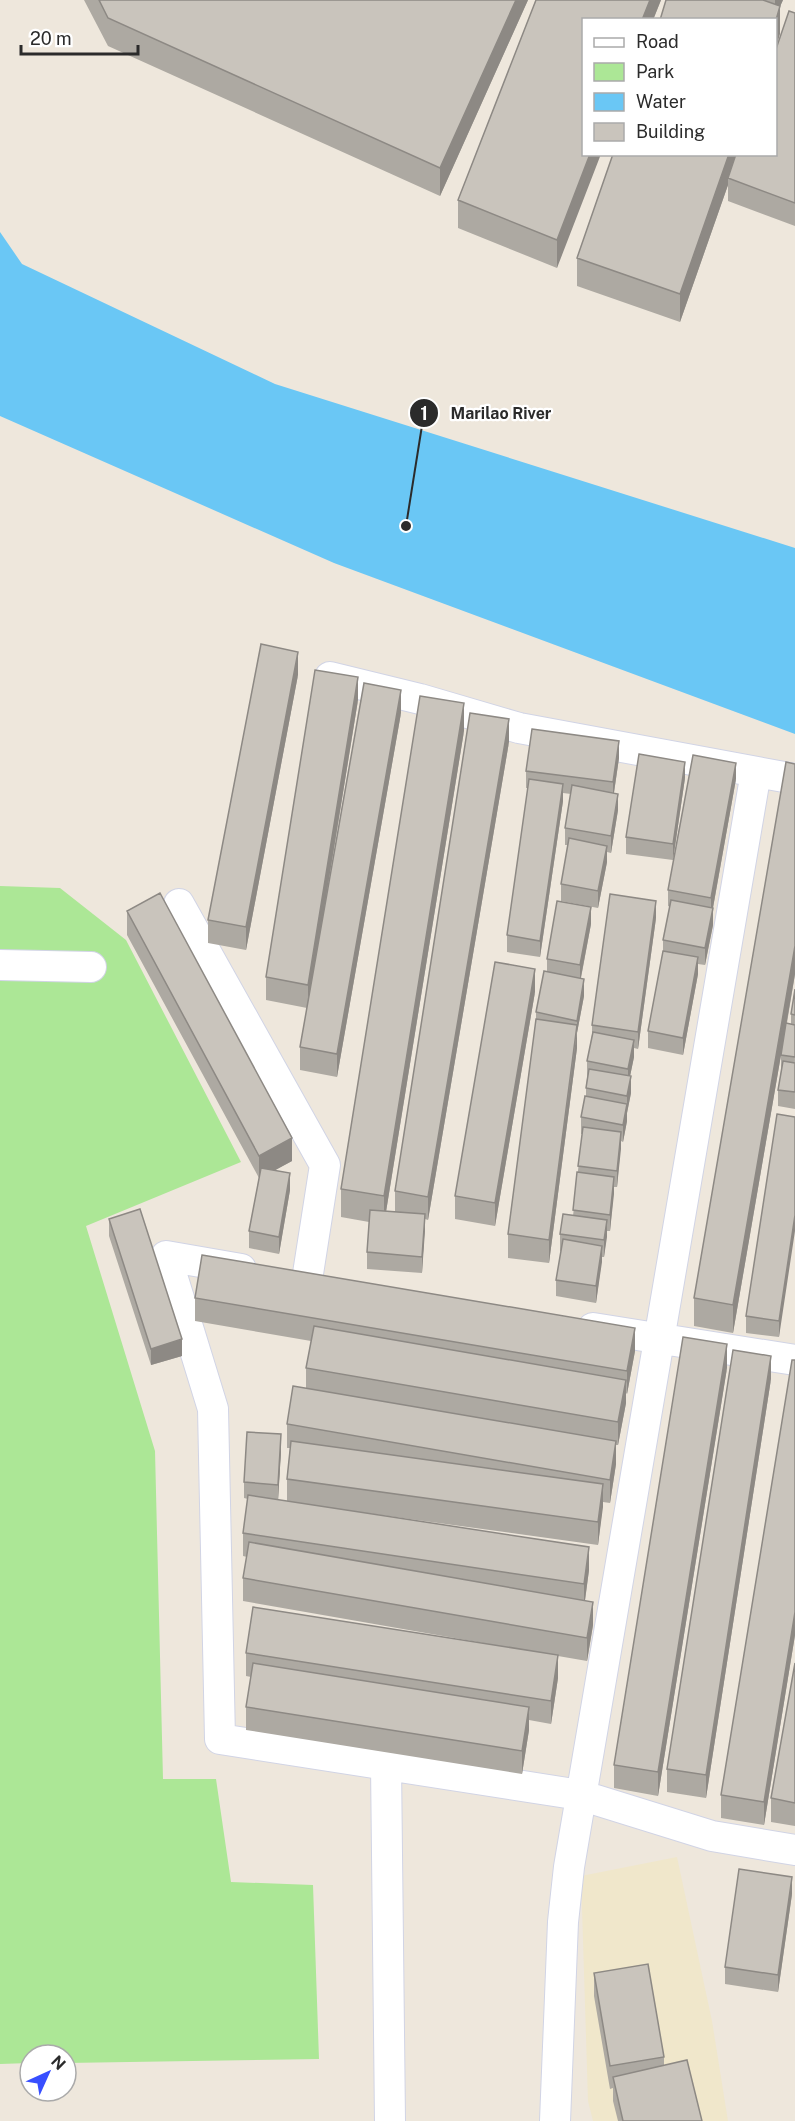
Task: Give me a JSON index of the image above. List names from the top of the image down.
{
  "places": ["Marilao River"],
  "legend": [
    "Road",
    "Park",
    "Water",
    "Building"
  ],
  "scale_bar": "20 m",
  "north": "top right"
}
